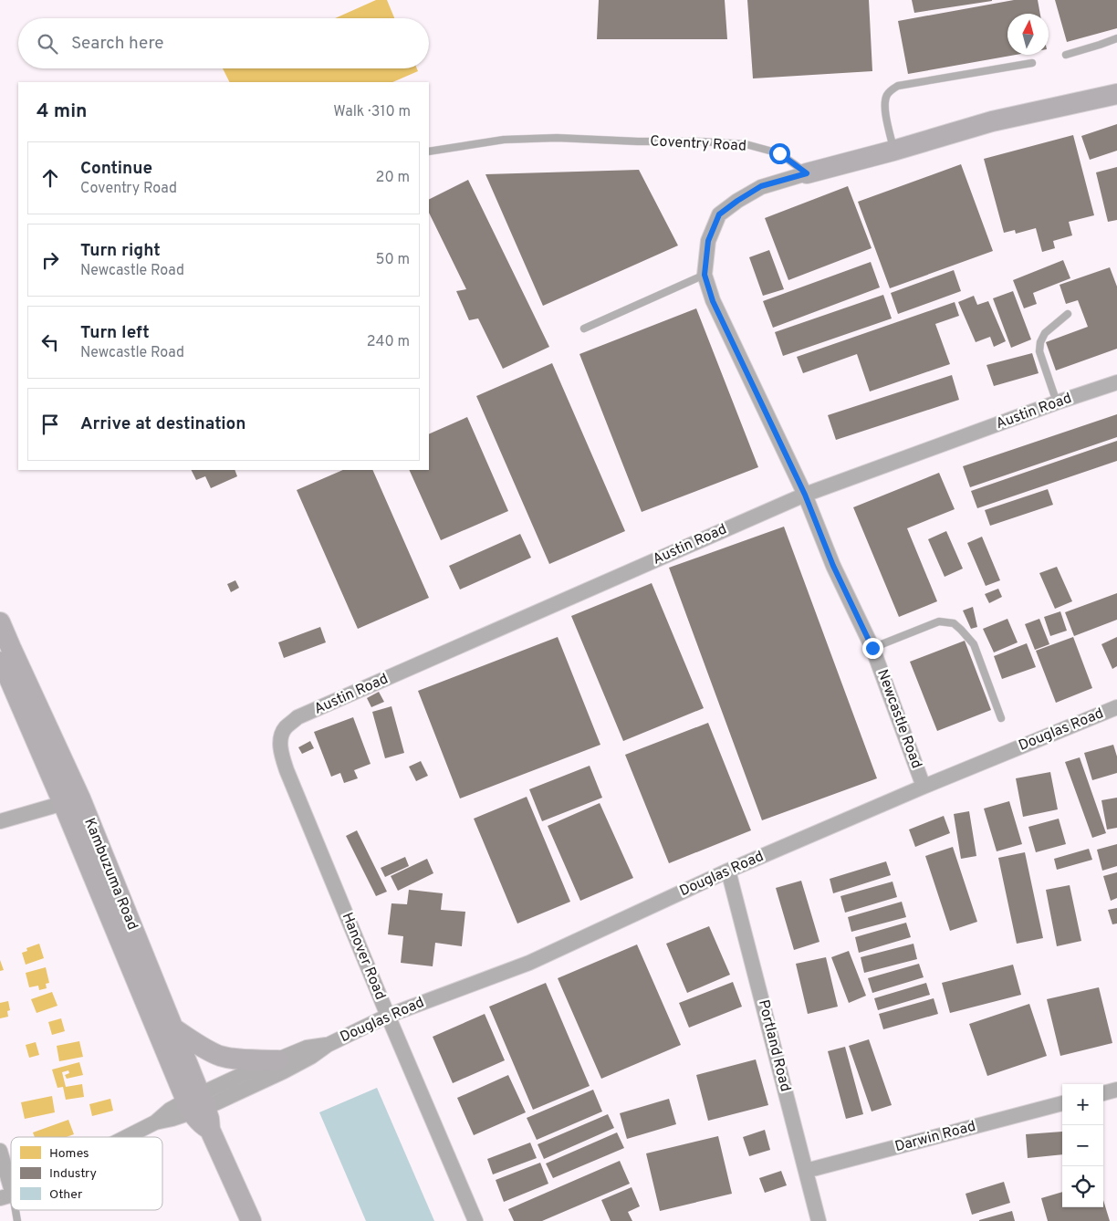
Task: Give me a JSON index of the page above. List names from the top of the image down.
{
  "streets": {
    "main road": ["Kambuzuma Road"],
    "street": [
      "Austin Road",
      "Newcastle Road",
      "Douglas Road",
      "Hanover Road",
      "Portland Road",
      "Darwin Road"
    ],
    "lane": ["Coventry Road"]
  },
  "crossings": [
    ["Coventry Road", "Newcastle Road"],
    ["Austin Road", "Newcastle Road"],
    ["Austin Road", "Hanover Road"],
    ["Newcastle Road", "Douglas Road"],
    ["Douglas Road", "Kambuzuma Road"],
    ["Douglas Road", "Hanover Road"],
    ["Douglas Road", "Portland Road"],
    ["Portland Road", "Darwin Road"]
  ],
  "legend": ["Homes", "Industry", "Other"],
  "north": "top",
  "page": {
    "search": "Search here",
    "heading": ["4 min", "Walk · 310 m"],
    "list": [
      ["Continue", "Coventry Road", "20 m"],
      ["Turn right", "Newcastle Road", "50 m"],
      ["Turn left", "Newcastle Road", "240 m"],
      "Arrive at destination"
    ],
    "map_buttons": ["+", "−"]
  }
}
